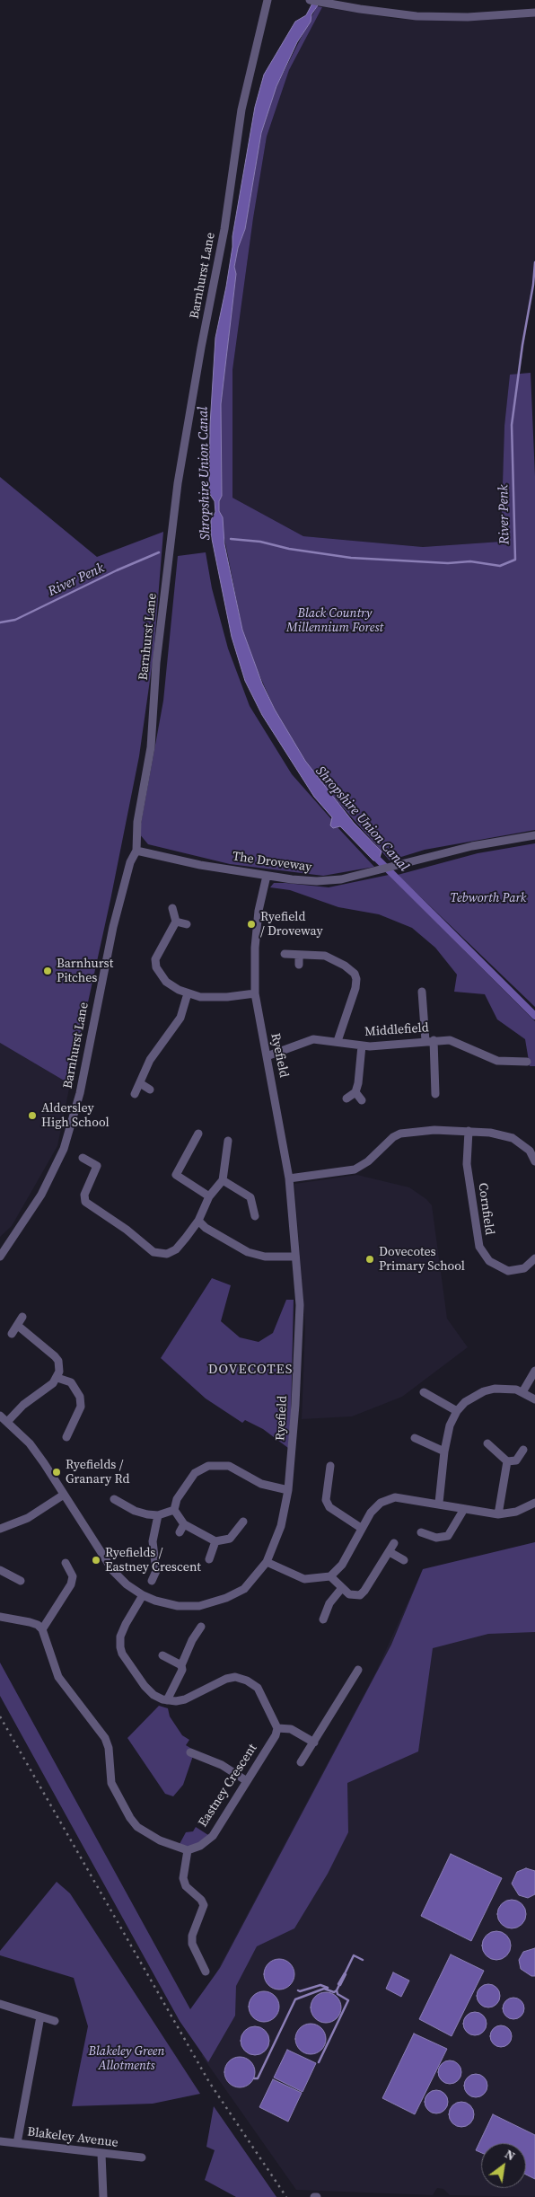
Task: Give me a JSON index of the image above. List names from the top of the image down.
{
  "streets": {
    "street": [
      "Barnhurst Lane",
      "The Droveway",
      "Middlefield",
      "Ryefield",
      "Cornfield",
      "Eastney Crescent",
      "Blakeley Avenue"
    ]
  },
  "crossings": [
    ["Barnhurst Lane", "The Droveway"],
    ["The Droveway", "Ryefield"],
    ["Middlefield", "Ryefield"]
  ],
  "districts": ["DOVECOTES"],
  "water": ["Shropshire Union Canal", "River Penk"],
  "parks": ["Black Country Millennium Forest", "Tebworth Park", "Blakeley Green Allotments"],
  "places": [
    "Ryefield / Droveway",
    "Barnhurst Pitches",
    "Aldersley High School",
    "Dovecotes Primary School",
    "Ryefields / Granary Rd",
    "Ryefields / Eastney Crescent"
  ],
  "north": "top right"
}
